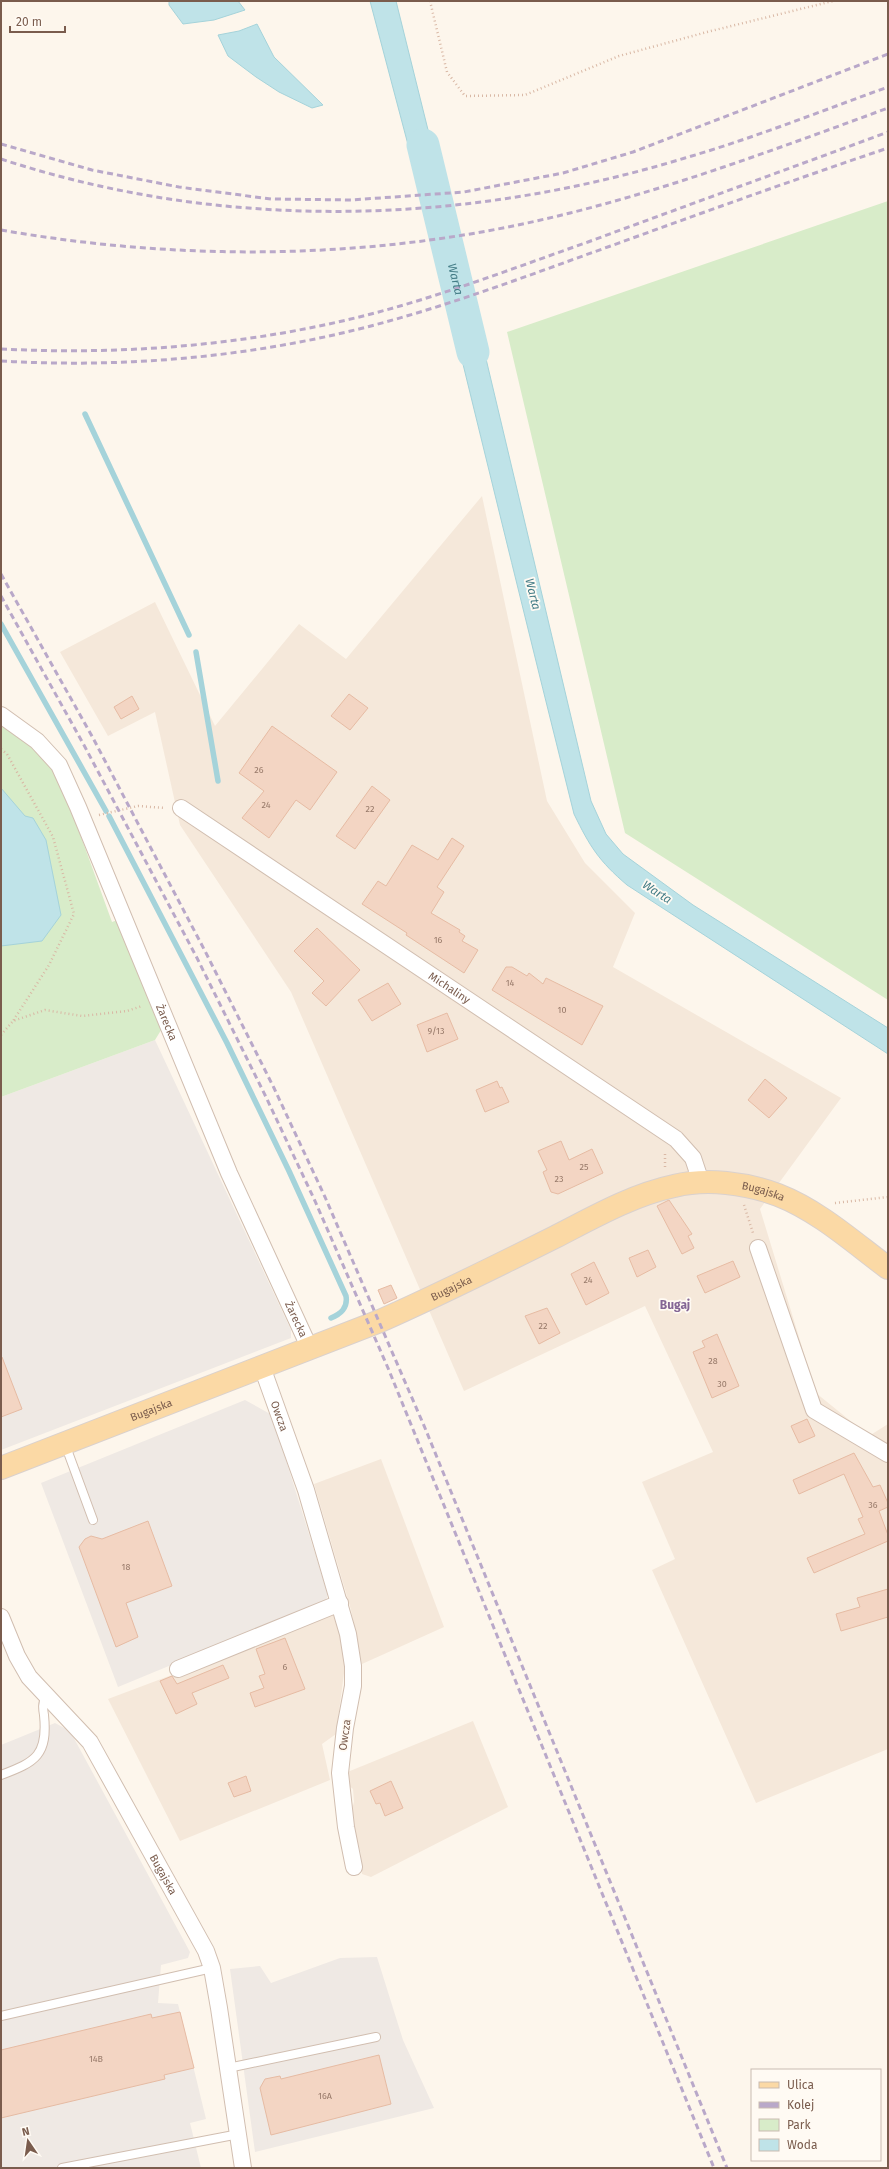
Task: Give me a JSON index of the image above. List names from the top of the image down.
{
  "streets": {
    "main road": ["Bugajska"],
    "street": ["Michaliny", "Żarecka", "Owcza"]
  },
  "crossings": [
    ["Michaliny", "Bugajska"],
    ["Żarecka", "Bugajska"],
    ["Bugajska", "Owcza"]
  ],
  "districts": ["Bugaj"],
  "water": ["Warta"],
  "house_numbers": [
    "26",
    "24",
    "22",
    "16",
    "14",
    "10",
    "9/13",
    "25",
    "23",
    "24",
    "22",
    "28",
    "30",
    "36",
    "18",
    "6",
    "14B",
    "16A"
  ],
  "legend": [
    "Ulica",
    "Kolej",
    "Park",
    "Woda"
  ],
  "scale_bar": "20 m",
  "north": "top"
}
